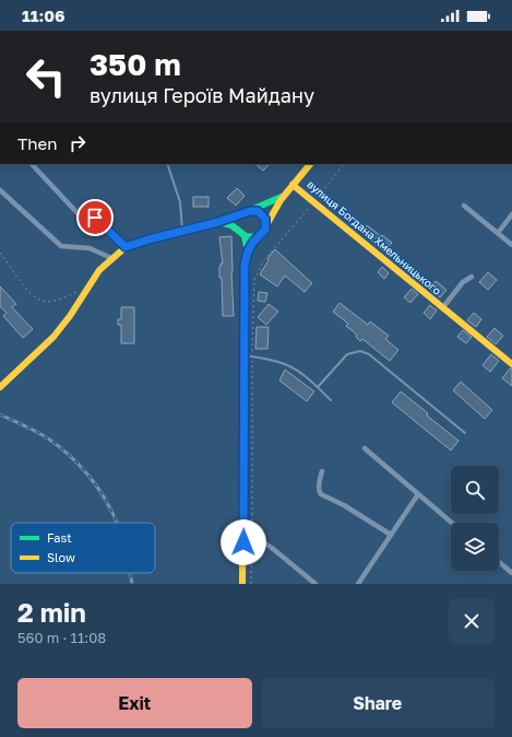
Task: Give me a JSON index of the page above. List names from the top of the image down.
{
  "streets": {
    "street": ["вулиця Богдана Хмельницького"]
  },
  "legend": ["Fast", "Slow"],
  "page": {
    "status": "11:06",
    "turn": ["350 m", "вулиця Героїв Майдану"],
    "then": "Then",
    "heading": ["2 min", "560 m · 11:08"],
    "buttons": ["Exit", "Share"]
  }
}
